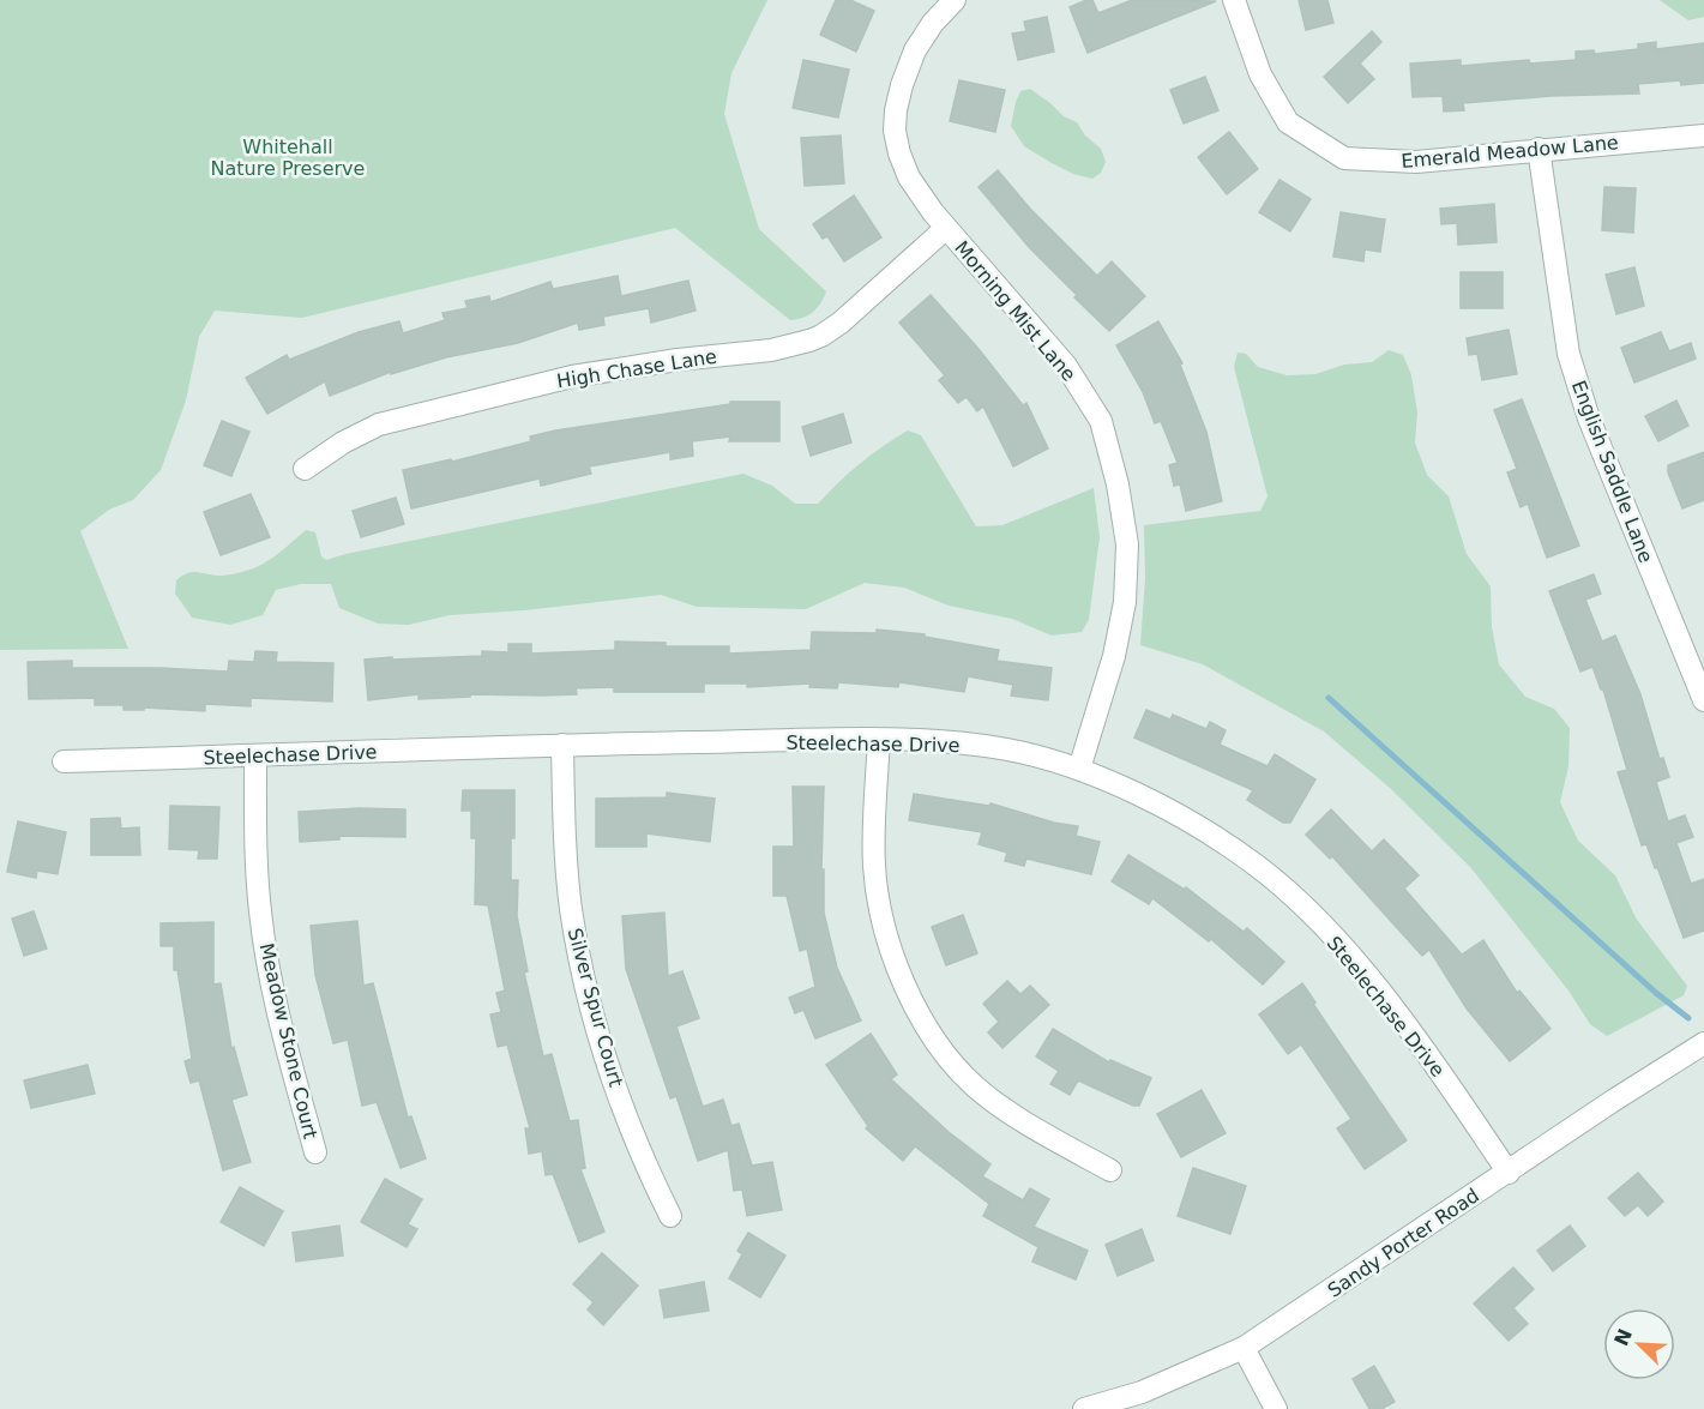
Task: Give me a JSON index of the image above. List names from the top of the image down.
{
  "streets": {
    "street": [
      "Emerald Meadow Lane",
      "Morning Mist Lane",
      "High Chase Lane",
      "English Saddle Lane",
      "Steelechase Drive",
      "Silver Spur Court",
      "Meadow Stone Court",
      "Sandy Porter Road"
    ]
  },
  "crossings": [
    ["Emerald Meadow Lane", "English Saddle Lane"],
    ["Morning Mist Lane", "High Chase Lane"],
    ["Morning Mist Lane", "Steelechase Drive"],
    ["Steelechase Drive", "Silver Spur Court"],
    ["Steelechase Drive", "Meadow Stone Court"],
    ["Steelechase Drive", "Sandy Porter Road"]
  ],
  "parks": ["Whitehall Nature Preserve"],
  "north": "top left"
}
